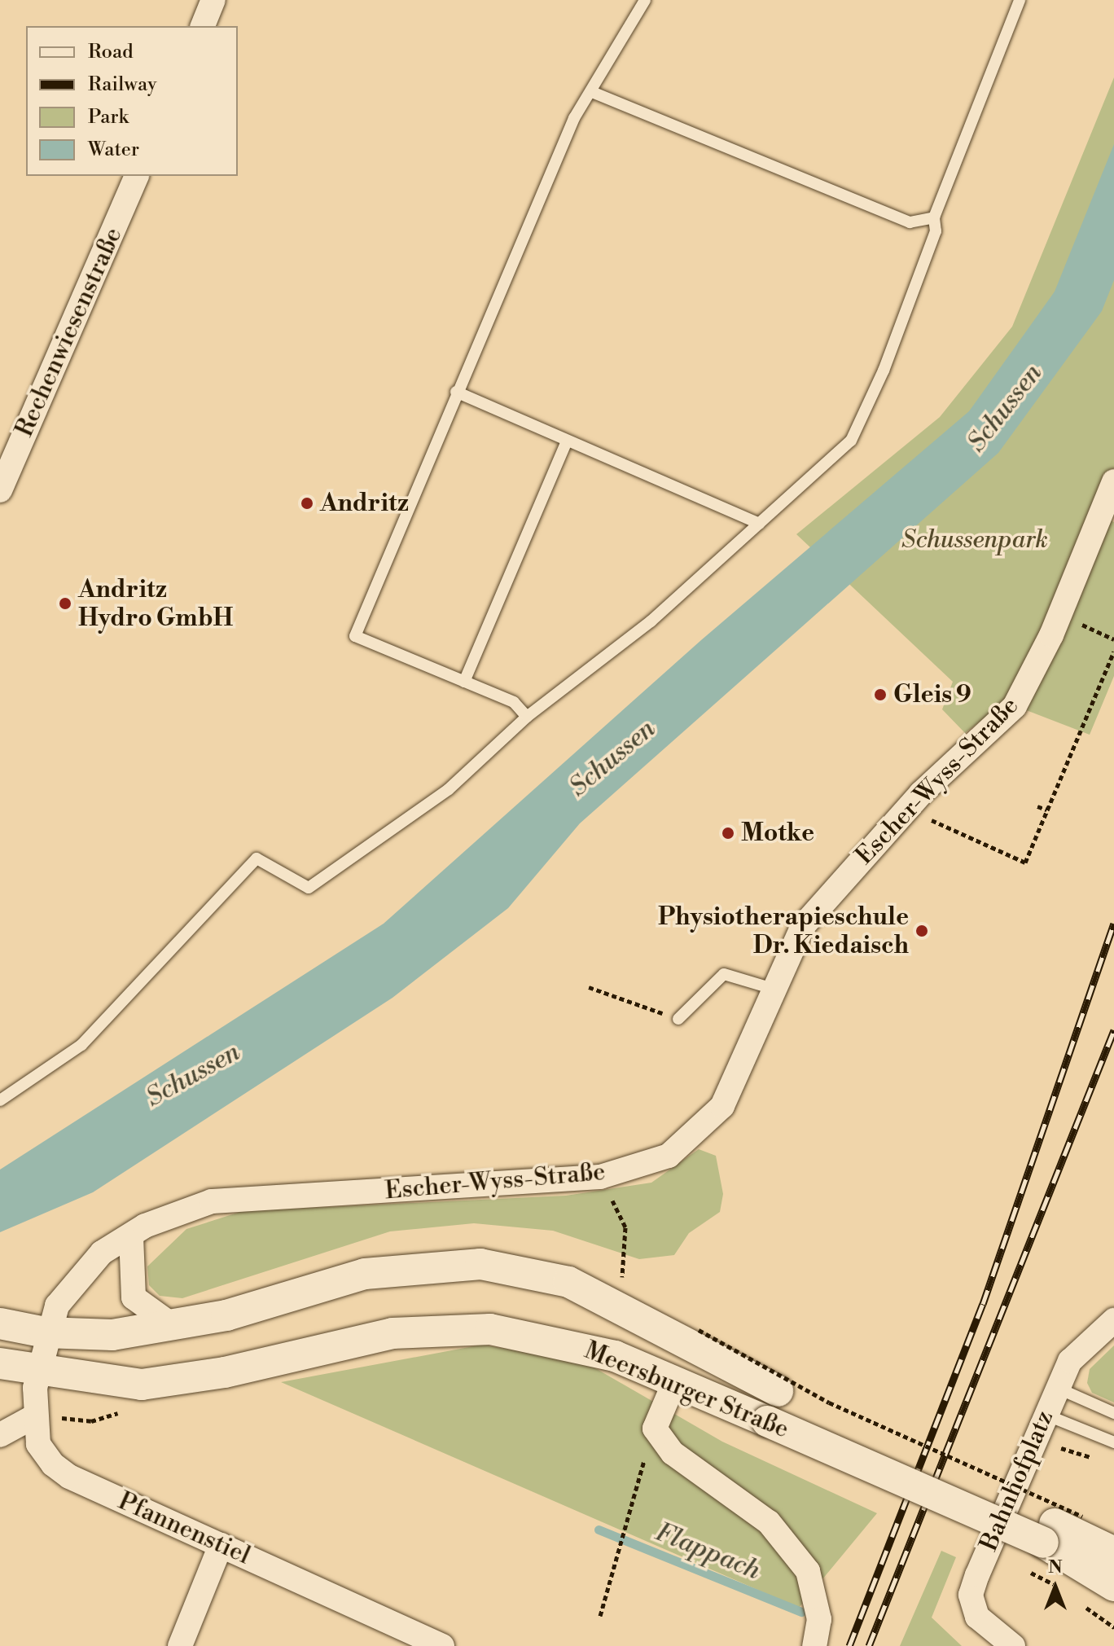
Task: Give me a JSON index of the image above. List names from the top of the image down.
{
  "streets": {
    "street": [
      "Rechenwiesenstraße",
      "Escher-Wyss-Straße",
      "Meersburger Straße",
      "Bahnhofplatz",
      "Pfannenstiel"
    ]
  },
  "crossings": [
    ["Escher-Wyss-Straße", "Meersburger Straße"],
    ["Escher-Wyss-Straße", "Pfannenstiel"],
    ["Meersburger Straße", "Pfannenstiel"]
  ],
  "water": ["Schussen", "Flappach"],
  "parks": ["Schussenpark"],
  "places": [
    "Andritz",
    "Andritz Hydro GmbH",
    "Gleis 9",
    "Motke",
    "Physiotherapieschule Dr. Kiedaisch"
  ],
  "legend": [
    "Road",
    "Railway",
    "Park",
    "Water"
  ],
  "north": "top"
}
